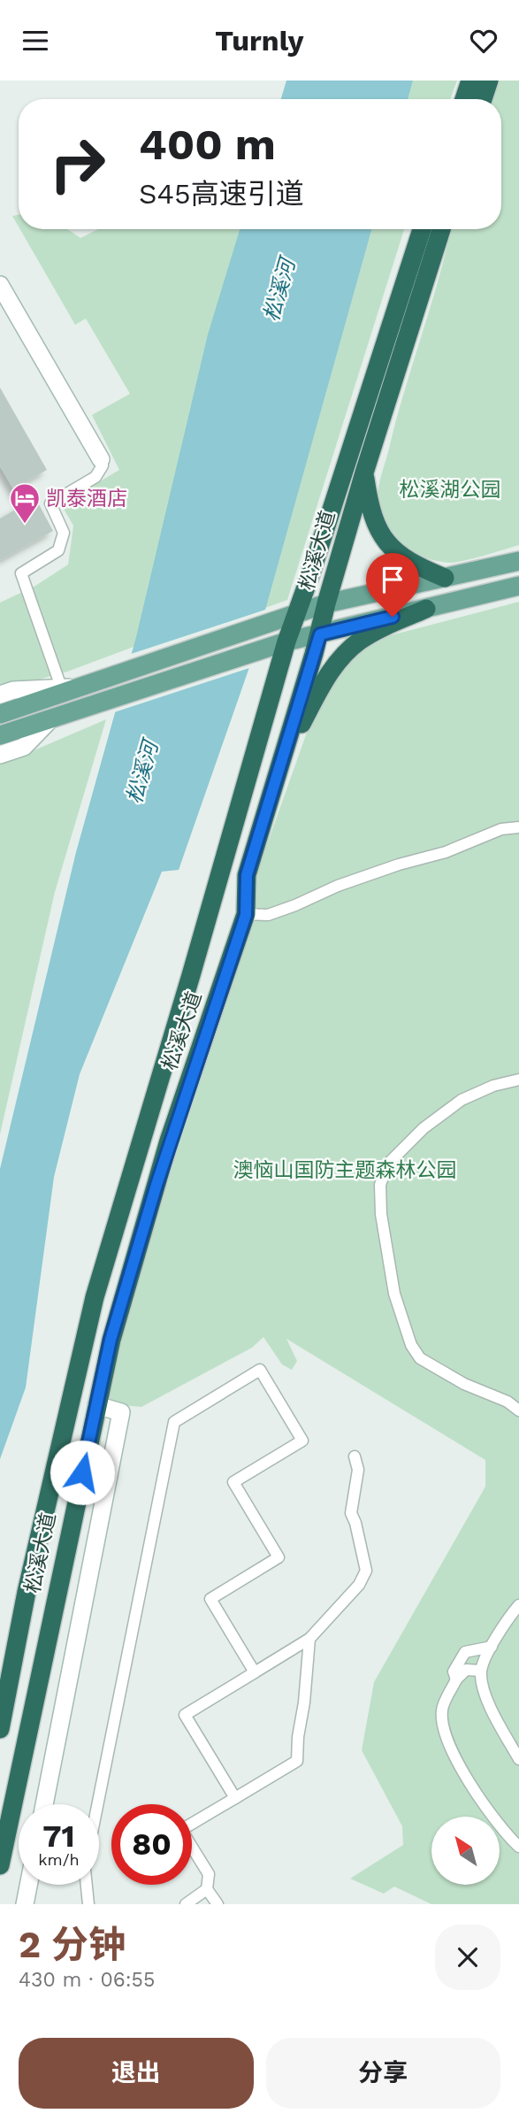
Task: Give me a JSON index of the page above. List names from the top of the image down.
{
  "streets": {
    "highway": ["松溪大道"]
  },
  "water": ["松溪河"],
  "parks": ["松溪湖公园", "澳恼山国防主题森林公园"],
  "places": {
    "hotel": ["凯泰酒店"]
  },
  "north": "top left",
  "page": {
    "header": "Turnly",
    "turn": ["400 m", "S45高速引道"],
    "speed": "71 km/h",
    "limit": "80",
    "heading": ["2 分钟", "430 m · 06:55"],
    "buttons": ["退出", "分享"]
  }
}
